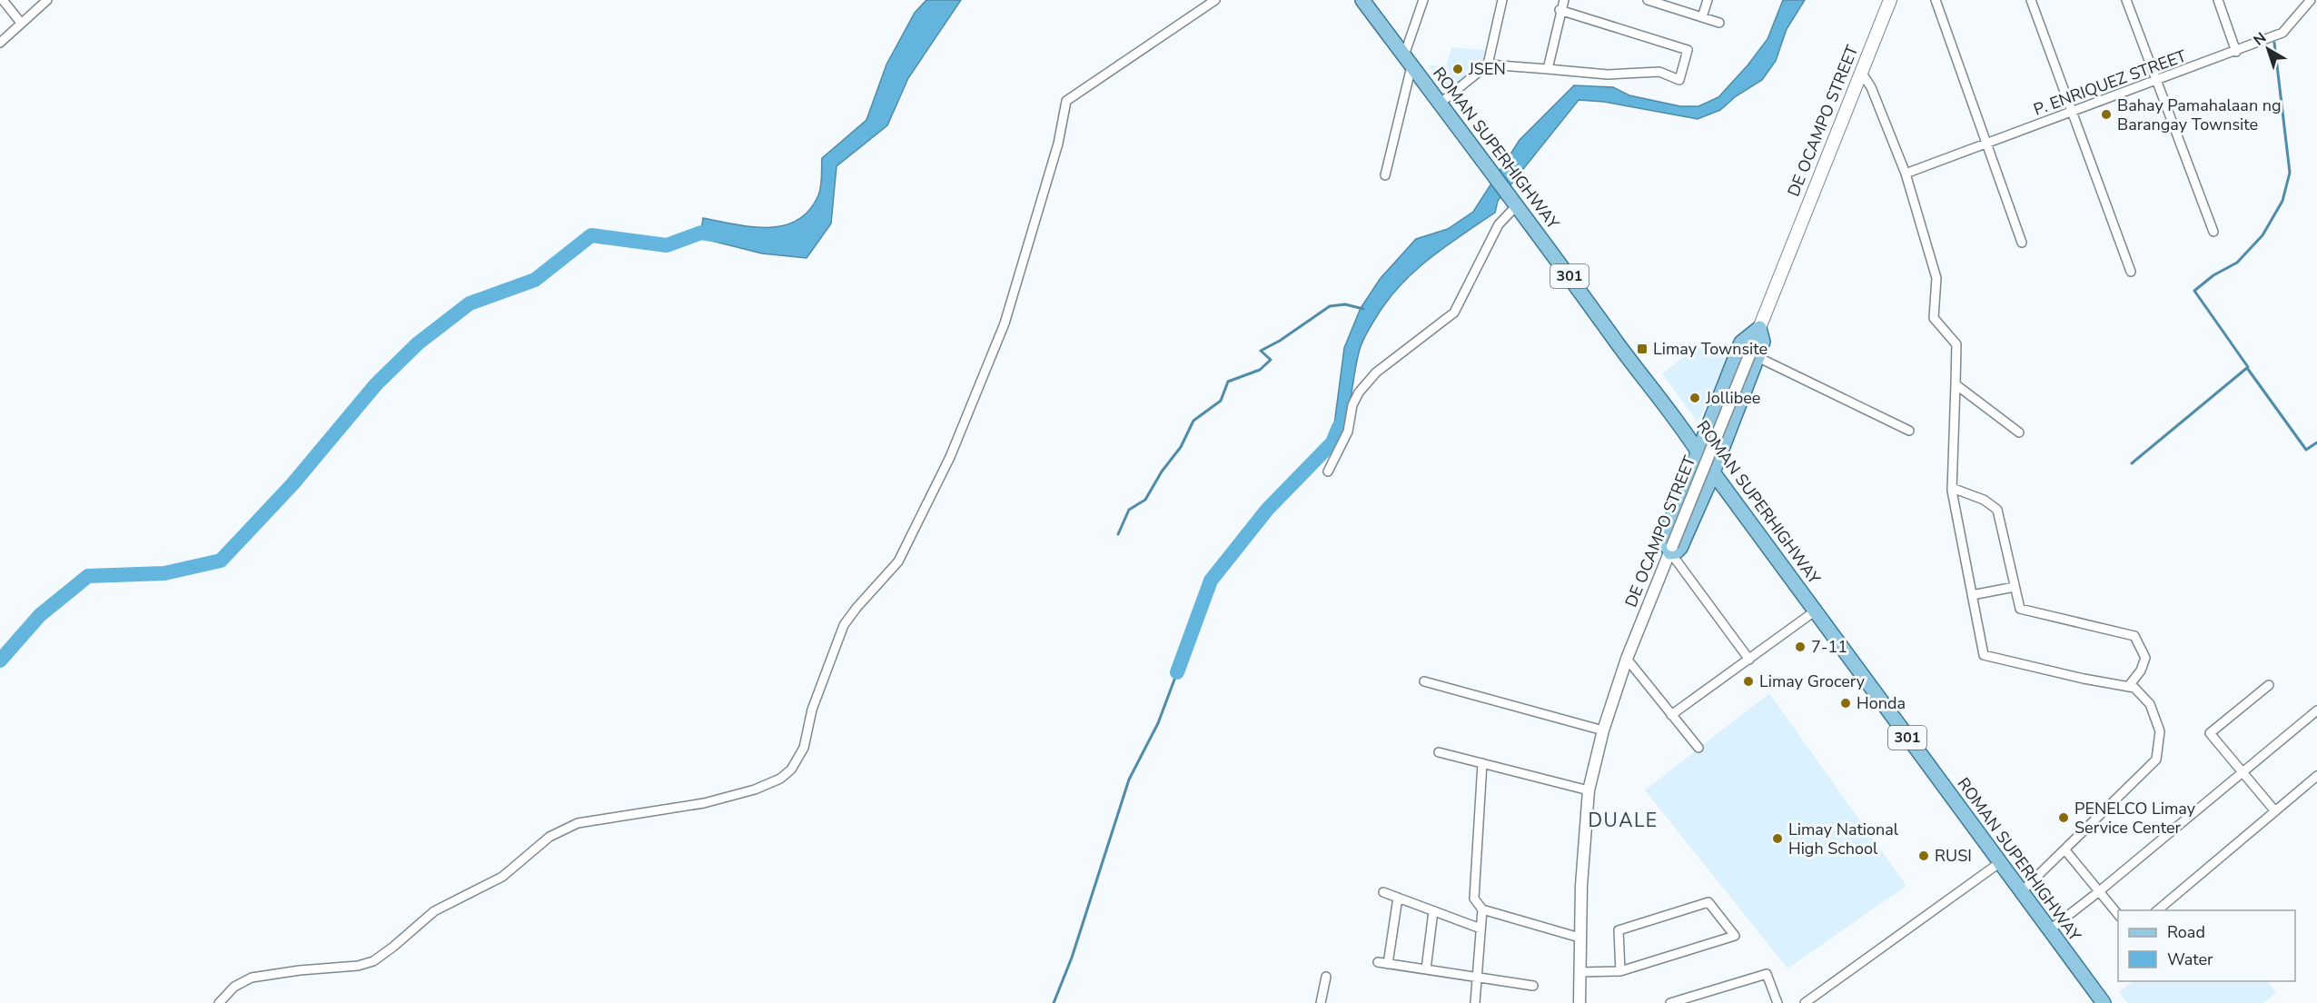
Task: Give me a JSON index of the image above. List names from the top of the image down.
{
  "streets": {
    "main road": ["DE OCAMPO STREET", "ROMAN SUPERHIGHWAY", "301"],
    "street": ["P. ENRIQUEZ STREET"]
  },
  "districts": ["DUALE"],
  "places": {
    "other": [
      "JSEN",
      "Bahay Pamahalaan ng Barangay Townsite",
      "Jollibee",
      "7-11",
      "Limay Grocery",
      "Honda",
      "PENELCO Limay Service Center",
      "Limay National High School",
      "RUSI"
    ],
    "transit": ["Limay Townsite"]
  },
  "legend": ["Road", "Water"],
  "north": "top left"
}
